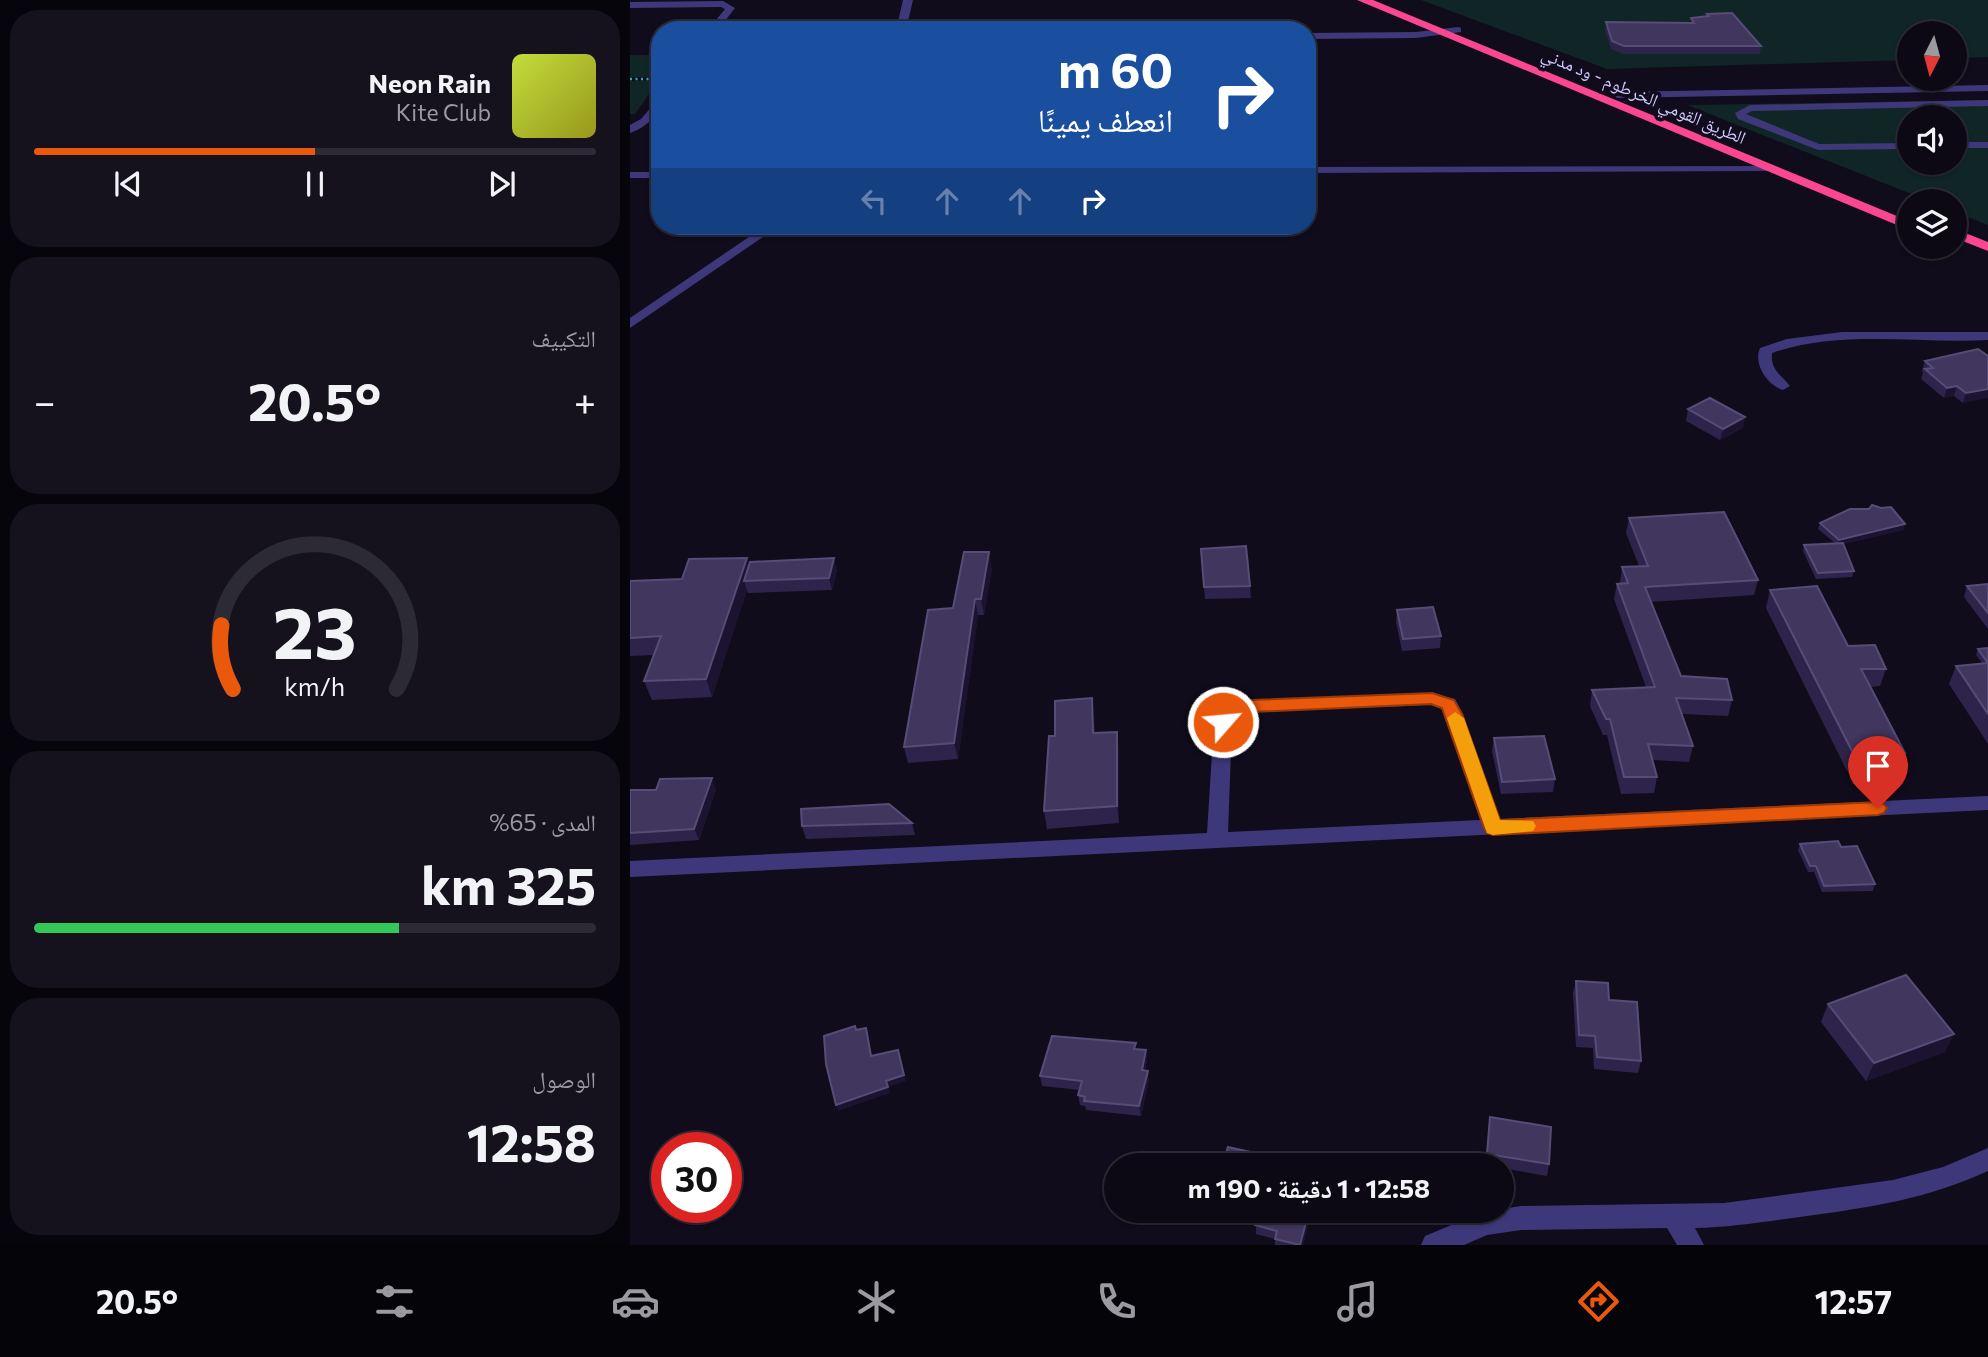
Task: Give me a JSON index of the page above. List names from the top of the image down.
{
  "streets": {
    "highway": ["الطريق القومي الخرطوم - ود مدني"]
  },
  "north": "bottom",
  "page": {
    "turn": ["60 m", "انعطف يمينًا"],
    "song": ["Neon Rain", "Kite Club"],
    "tile": [
      "التكييف",
      ["المدى · 65%", "325 km"],
      ["الوصول", "12:58"]
    ],
    "heat": ["−", "20.5°", "+"],
    "limit": "30",
    "trip": "12:58 · 1 دقيقة · 190 m",
    "tabs": ["12:57", "20.5°"],
    "gauge": ["23", "km/h"]
  }
}
